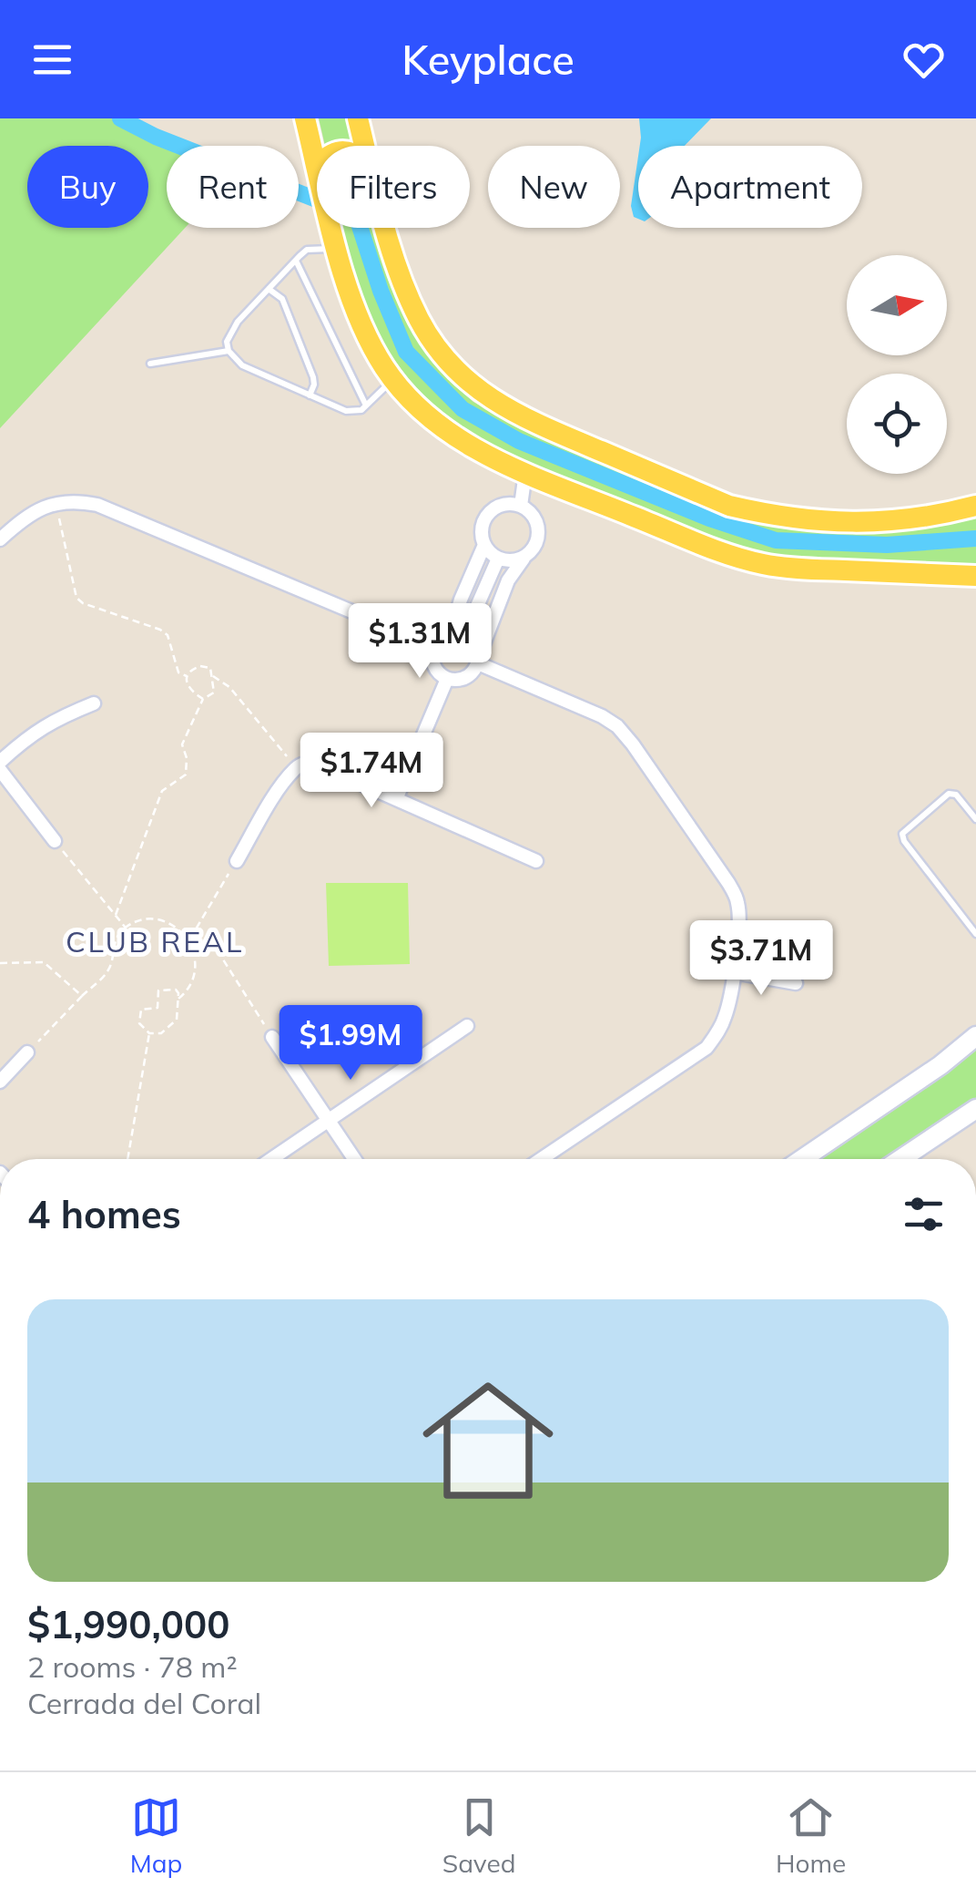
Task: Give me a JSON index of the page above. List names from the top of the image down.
{
  "districts": ["CLUB REAL"],
  "north": "right",
  "page": {
    "header": "Keyplace",
    "chip": [
      "Buy",
      "Rent",
      "Filters",
      "New",
      "Apartment"
    ],
    "price": [
      "$1.31M",
      "$1.74M",
      "$3.71M",
      "$1.99M"
    ],
    "heading": "4 homes",
    "list": [
      {
        "name": "$1,990,000",
        "note": "2 rooms · 78 m² · Cerrada del Coral"
      }
    ],
    "tabs": ["Map", "Saved", "Home"]
  }
}
